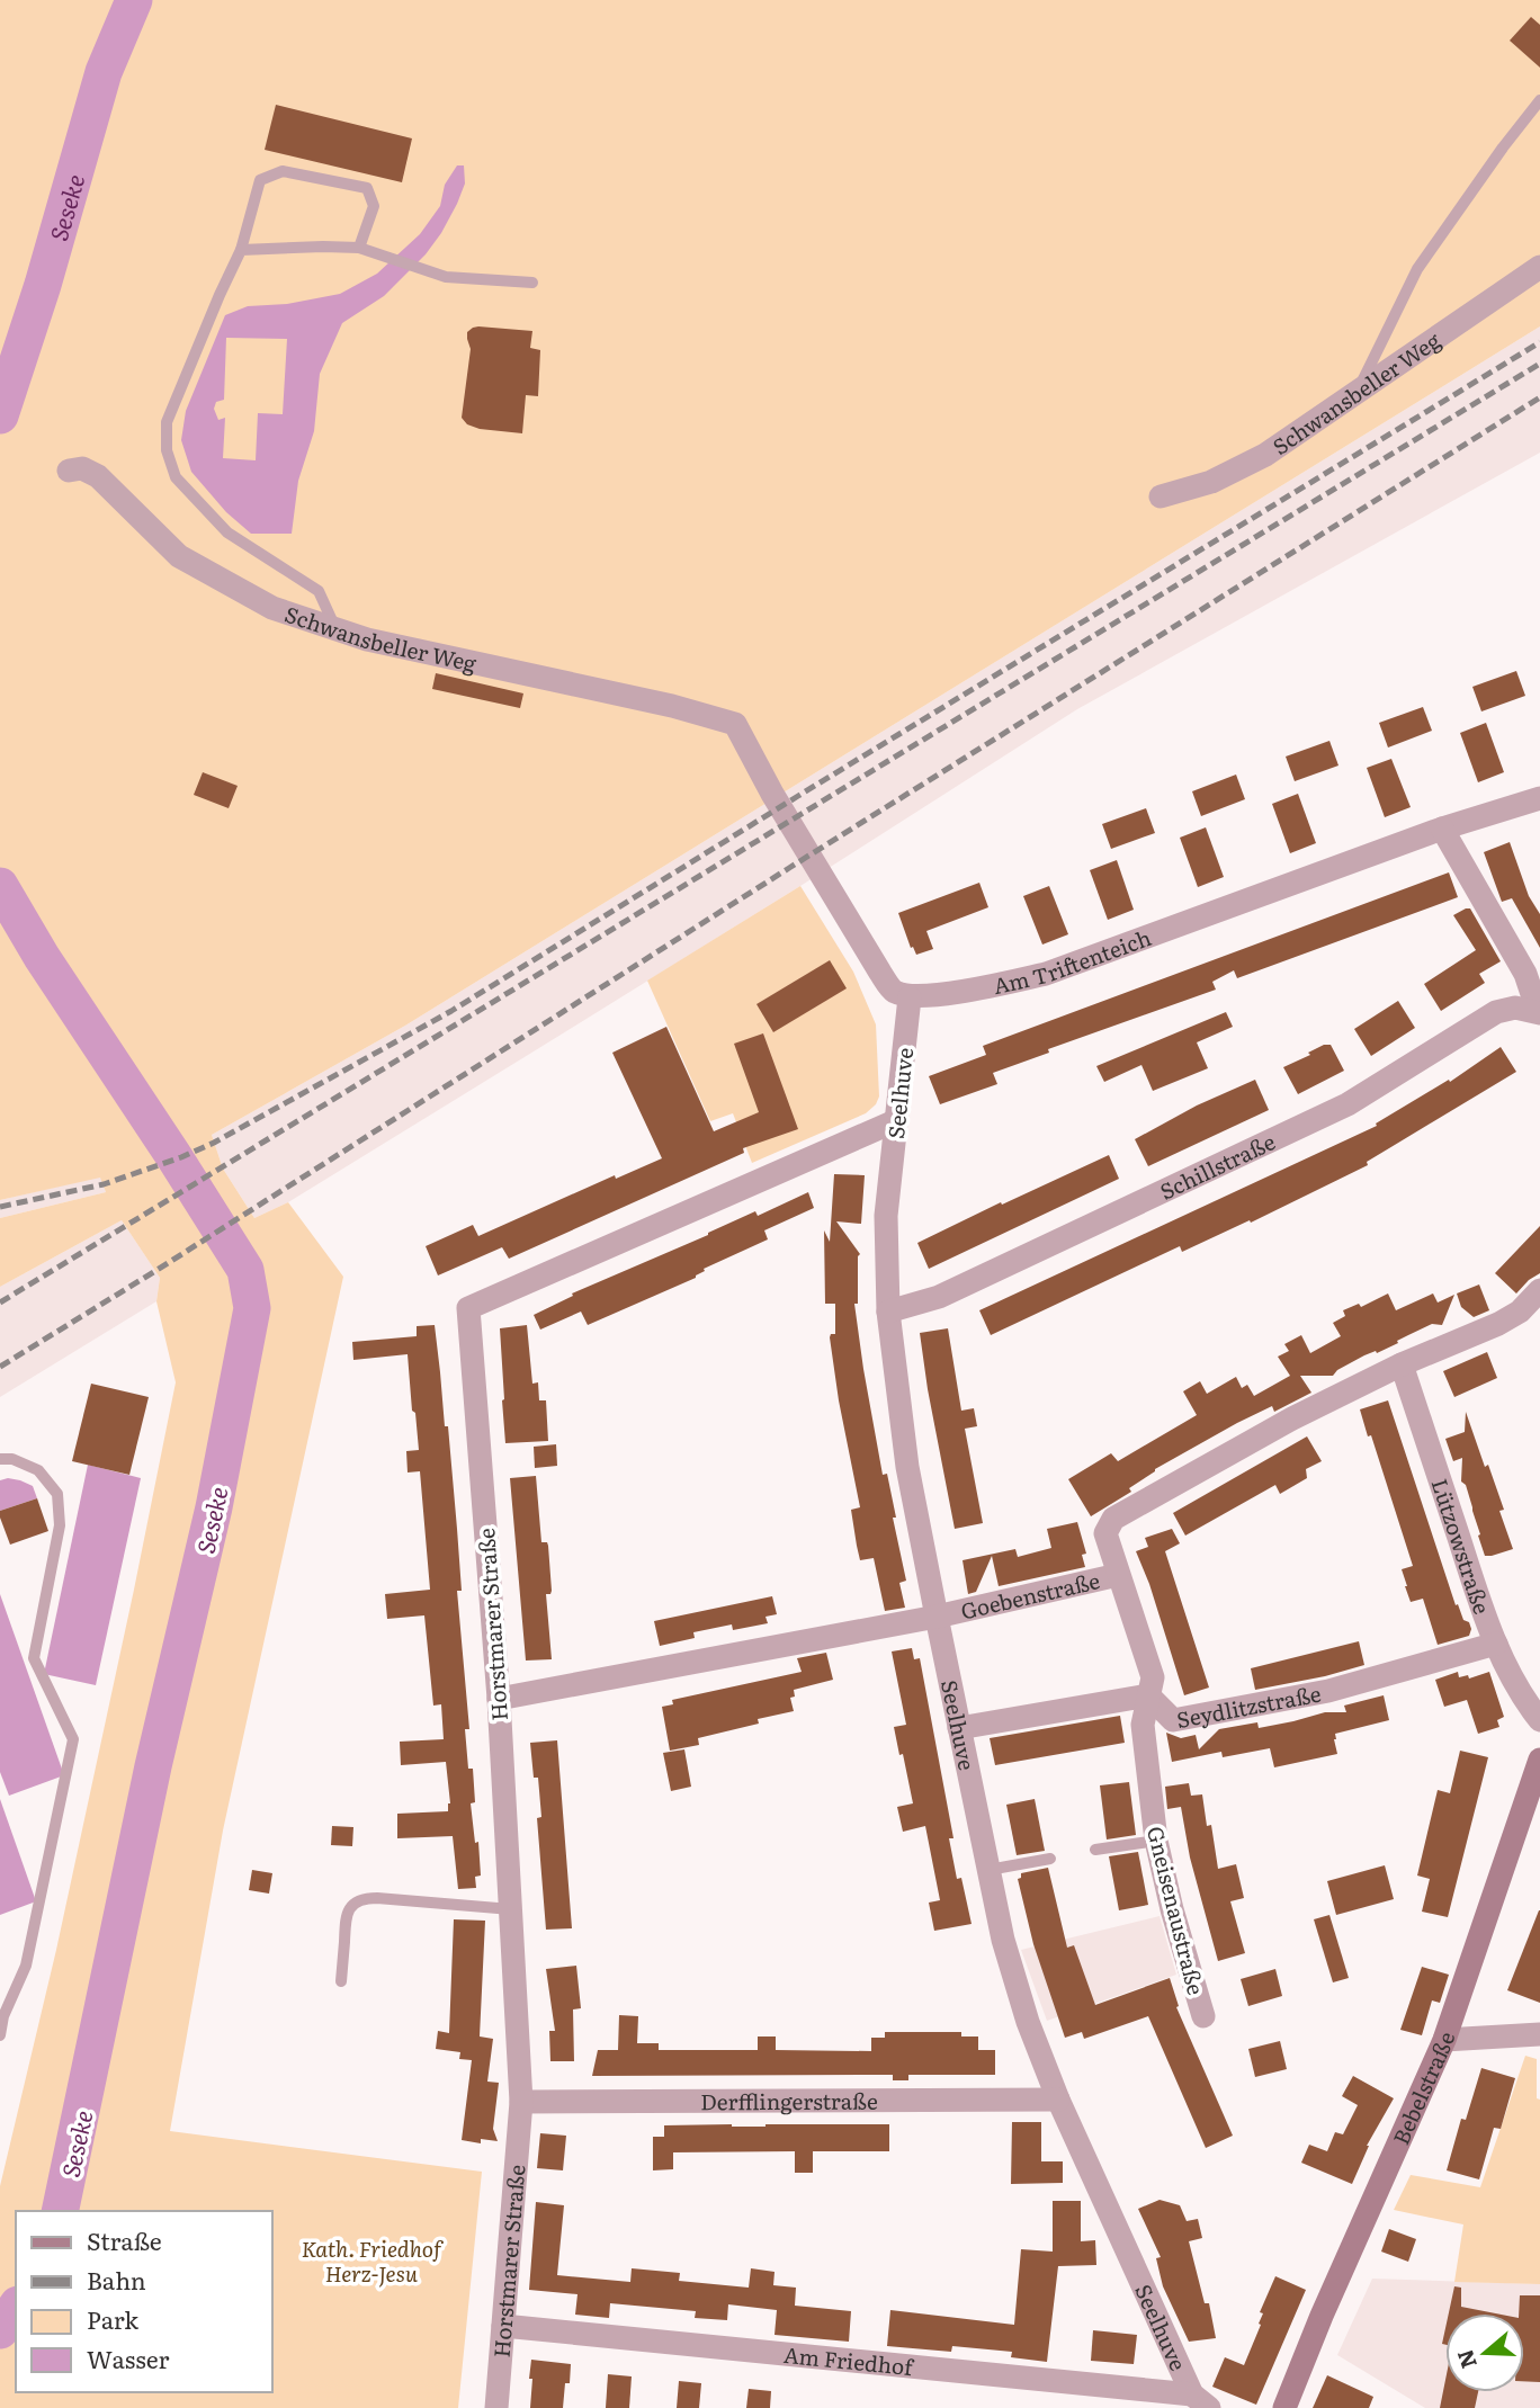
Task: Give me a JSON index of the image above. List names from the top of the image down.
{
  "streets": {
    "main road": ["Bebelstraße"],
    "street": [
      "Schwansbeller Weg",
      "Am Triftenteich",
      "Seelhuve",
      "Schillstraße",
      "Lützowstraße",
      "Goebenstraße",
      "Horstmarer Straße",
      "Seydlitzstraße",
      "Gneisenaustraße",
      "Derfflingerstraße",
      "Am Friedhof"
    ]
  },
  "crossings": [
    ["Schwansbeller Weg", "Am Triftenteich"],
    ["Schwansbeller Weg", "Seelhuve"],
    ["Am Triftenteich", "Seelhuve"],
    ["Am Triftenteich", "Schillstraße"],
    ["Seelhuve", "Schillstraße"],
    ["Seelhuve", "Goebenstraße"],
    ["Seelhuve", "Horstmarer Straße"],
    ["Seelhuve", "Seydlitzstraße"],
    ["Seelhuve", "Derfflingerstraße"],
    ["Seelhuve", "Am Friedhof"],
    ["Lützowstraße", "Goebenstraße"],
    ["Lützowstraße", "Seydlitzstraße"],
    ["Goebenstraße", "Horstmarer Straße"],
    ["Goebenstraße", "Gneisenaustraße"],
    ["Horstmarer Straße", "Derfflingerstraße"],
    ["Horstmarer Straße", "Am Friedhof"],
    ["Seydlitzstraße", "Gneisenaustraße"]
  ],
  "water": ["Seseke"],
  "parks": ["Kath. Friedhof Herz-Jesu"],
  "legend": [
    "Straße",
    "Bahn",
    "Park",
    "Wasser"
  ],
  "north": "left"
}
